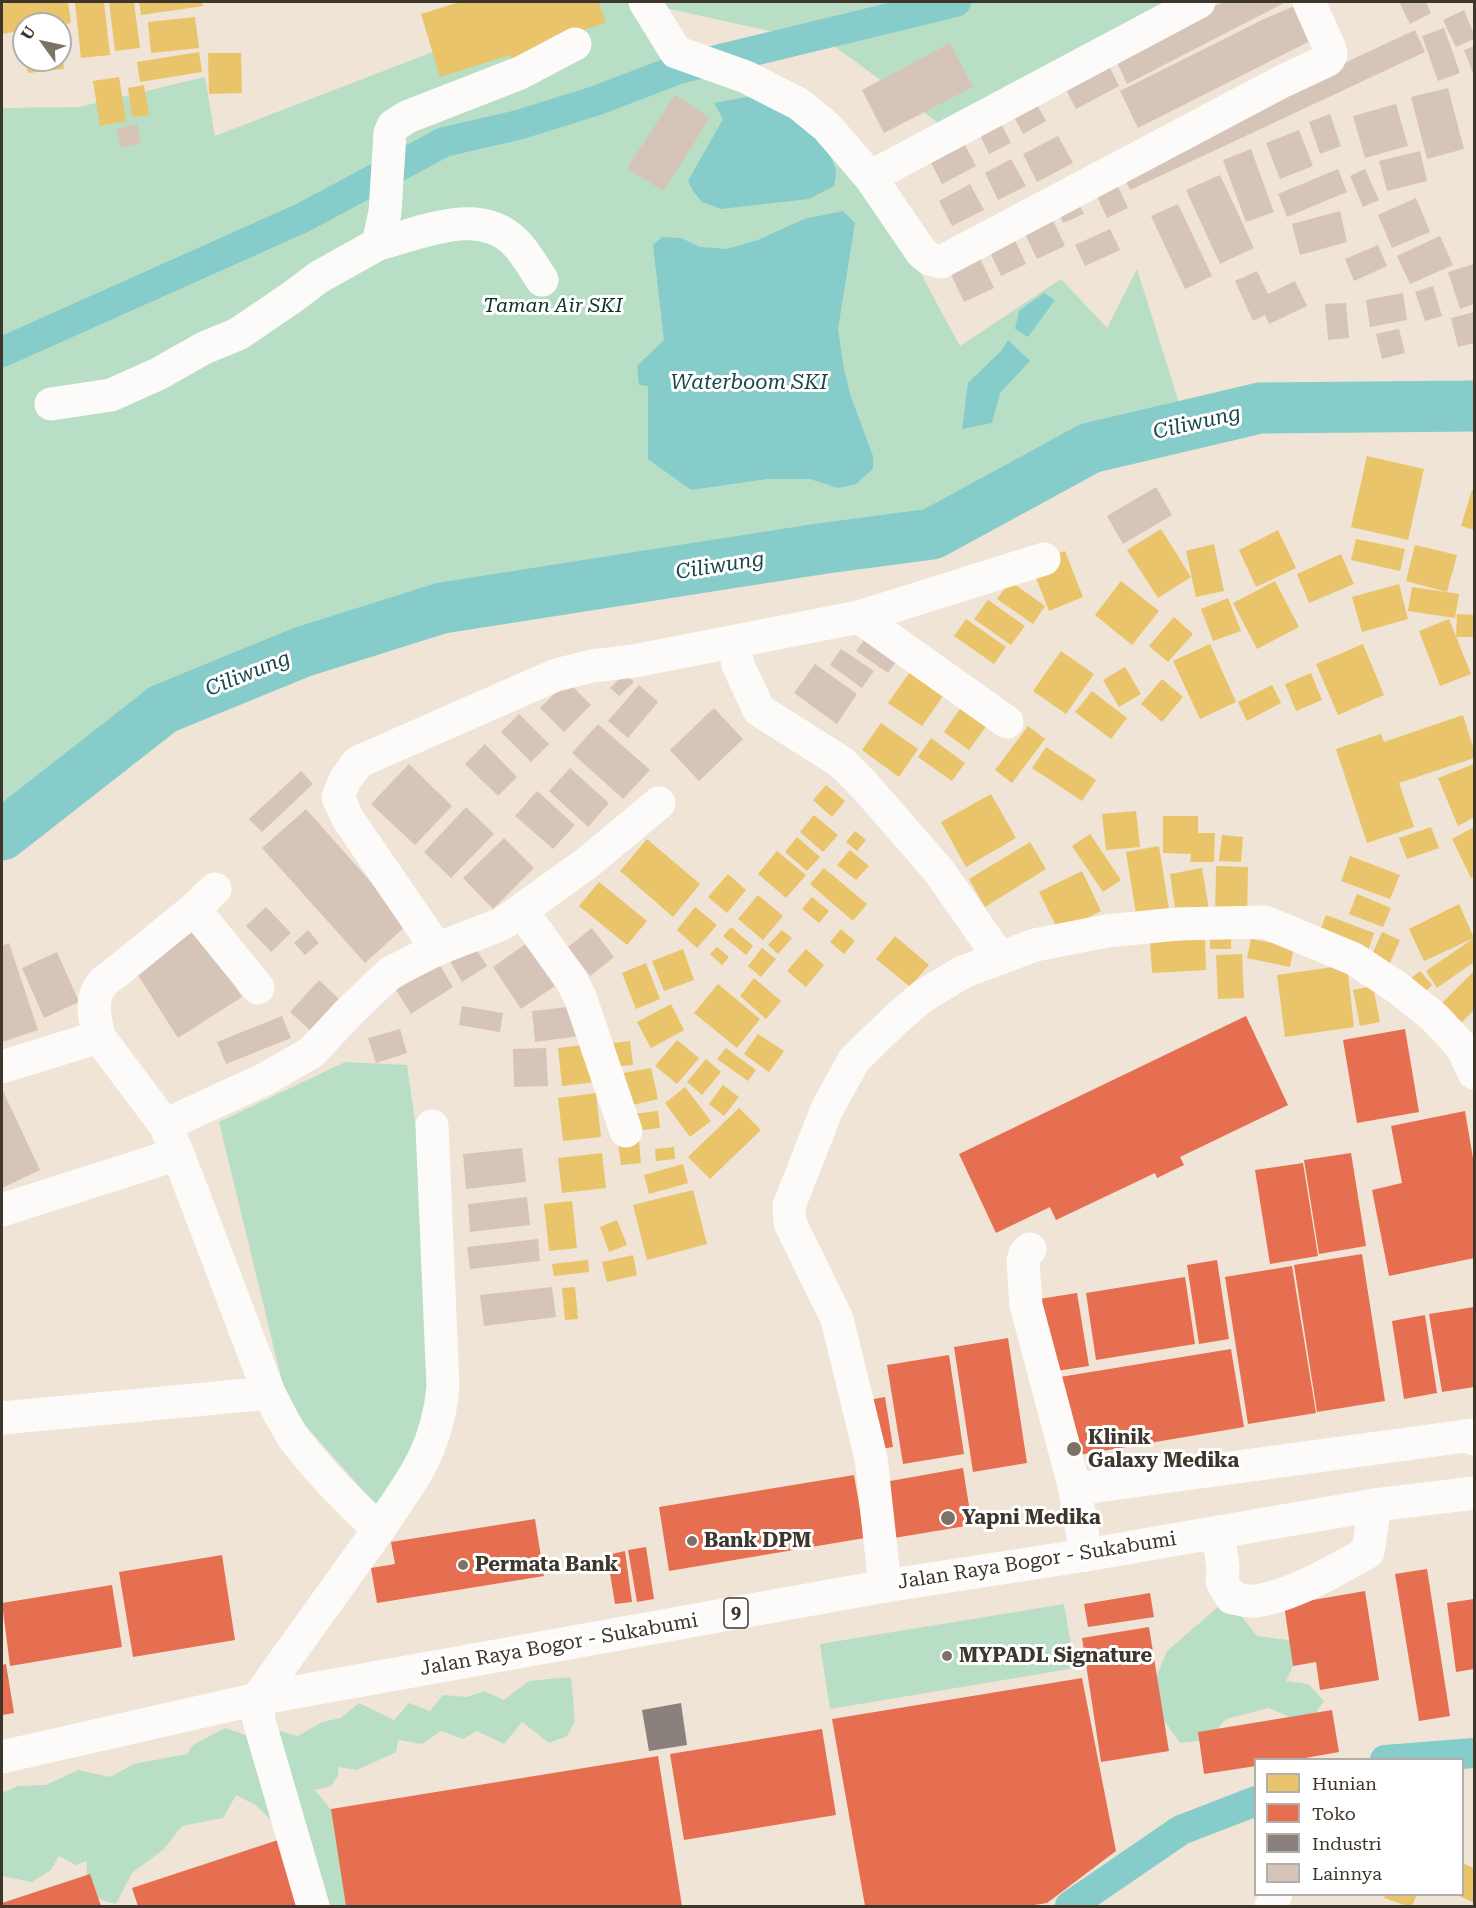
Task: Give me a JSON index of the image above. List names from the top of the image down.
{
  "streets": {
    "main road": ["Jalan Raya Bogor - Sukabumi", "9"]
  },
  "water": ["Waterboom SKI", "Ciliwung"],
  "parks": ["Taman Air SKI"],
  "places": [
    "Klinik Galaxy Medika",
    "Yapni Medika",
    "Bank DPM",
    "Permata Bank",
    "MYPADL Signature"
  ],
  "legend": [
    "Hunian",
    "Toko",
    "Industri",
    "Lainnya"
  ],
  "north": "top left"
}
